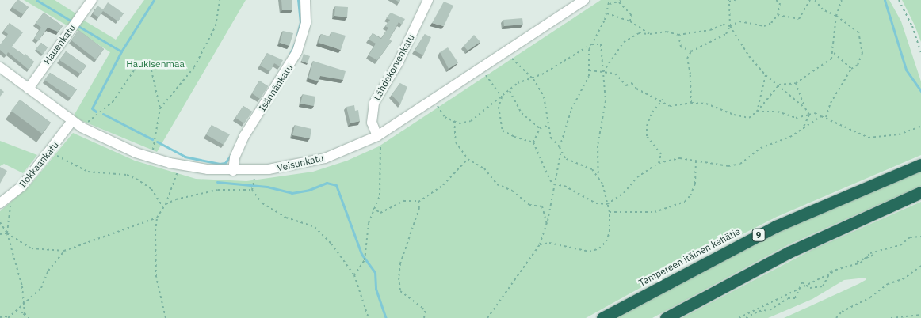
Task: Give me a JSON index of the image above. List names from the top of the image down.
{
  "streets": {
    "highway": ["9", "Tampereen itäinen kehätie"],
    "street": [
      "Hauenkatu",
      "Lähdekorvenkatu",
      "Isännänkatu",
      "Veisunkatu",
      "Ilokkaankatu"
    ]
  },
  "crossings": [
    ["Hauenkatu", "Veisunkatu"],
    ["Lähdekorvenkatu", "Veisunkatu"],
    ["Isännänkatu", "Veisunkatu"],
    ["Veisunkatu", "Ilokkaankatu"]
  ],
  "parks": ["Haukisenmaa"]
}
